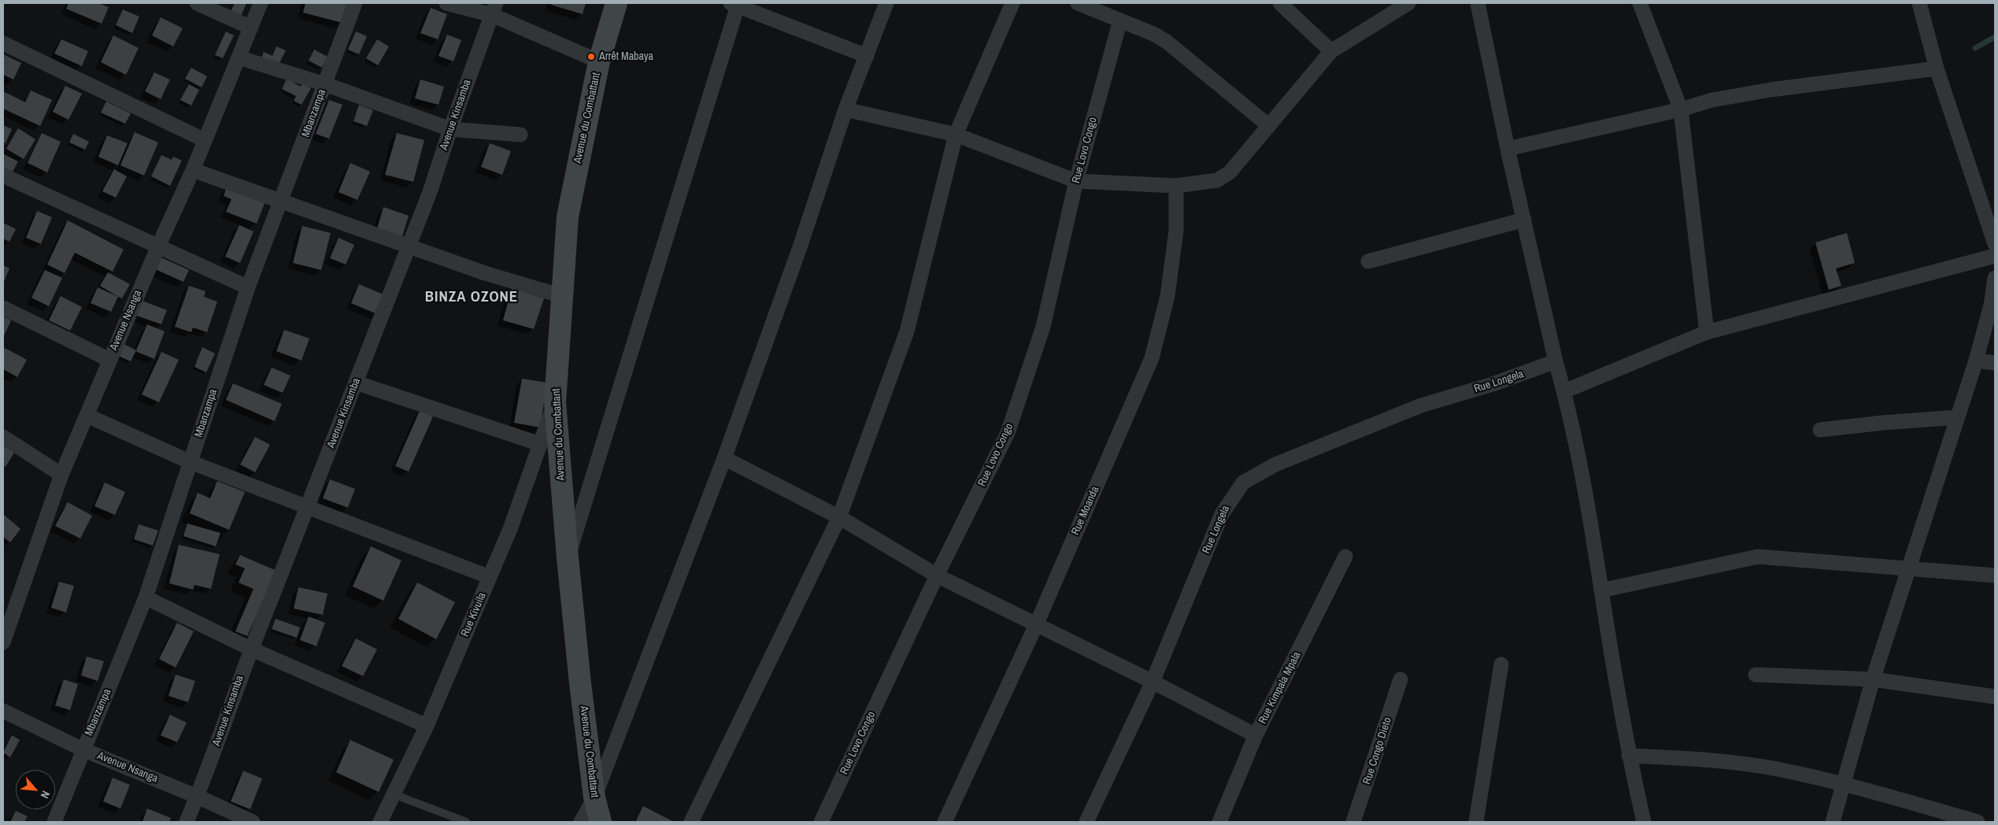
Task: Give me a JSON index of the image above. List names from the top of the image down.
{
  "streets": {
    "street": [
      "Mbanzampa",
      "Avenue Kinsamba",
      "Avenue du Combattant",
      "Rue Lovo Congo",
      "Avenue Nsanga",
      "Rue Longela",
      "Rue Moanda",
      "Rue Kivuila",
      "Rue Kimpala Mpala",
      "Rue Congo Dieto"
    ]
  },
  "crossings": [
    ["Mbanzampa", "Avenue Nsanga"],
    ["Avenue Kinsamba", "Avenue Nsanga"],
    ["Avenue du Combattant", "Rue Kivuila"]
  ],
  "districts": ["BINZA OZONE"],
  "places": ["Arrêt Mabaya"],
  "north": "bottom right"
}
